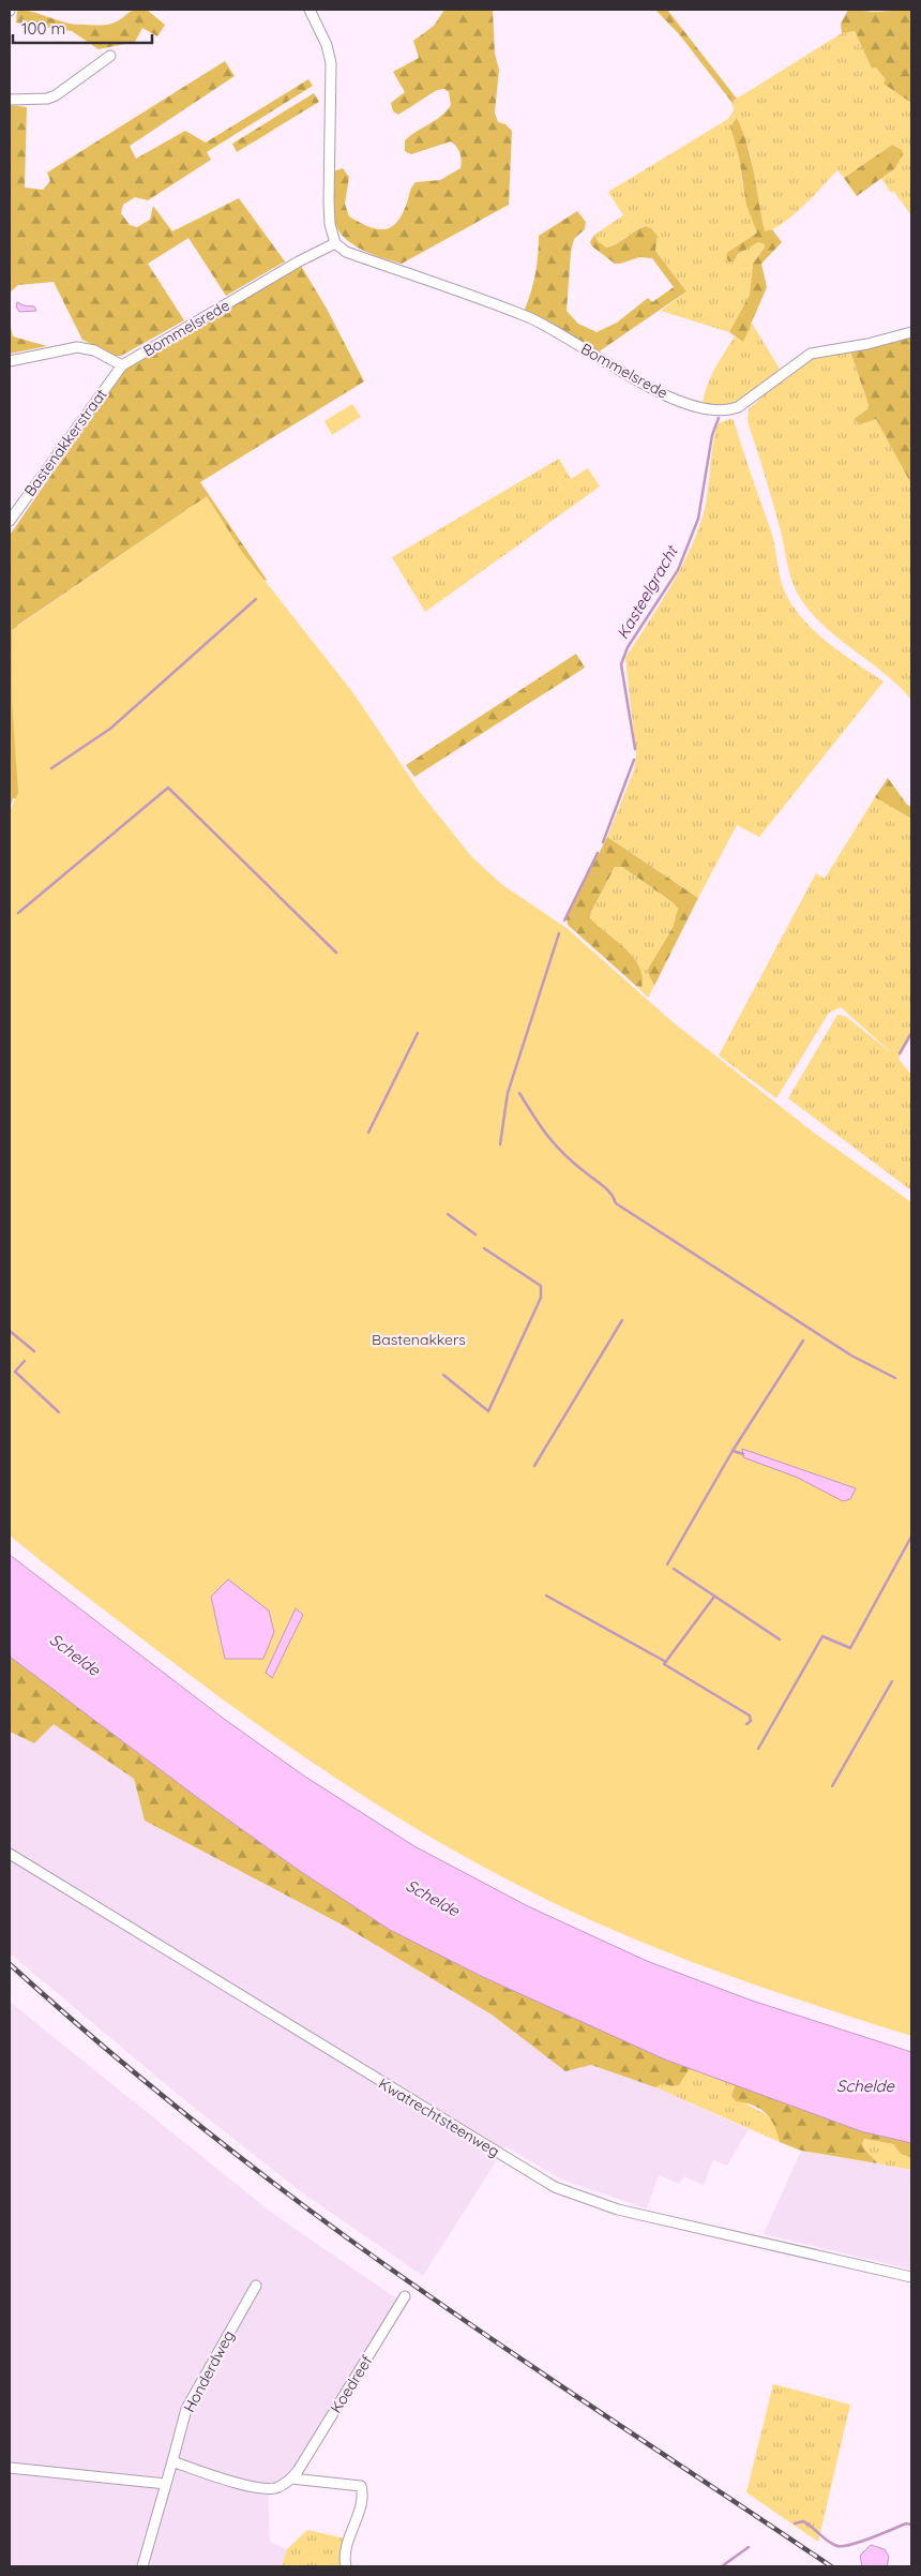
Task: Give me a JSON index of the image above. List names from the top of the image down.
{
  "streets": {
    "street": [
      "Bommelsrede",
      "Bastenakkerstraat",
      "Kwatrechtsteenweg",
      "Honderdweg",
      "Koedreef"
    ]
  },
  "crossings": [
    ["Bommelsrede", "Bastenakkerstraat"]
  ],
  "water": ["Kasteelgracht", "Schelde"],
  "parks": ["Bastenakkers"],
  "scale_bar": "100 m"
}
